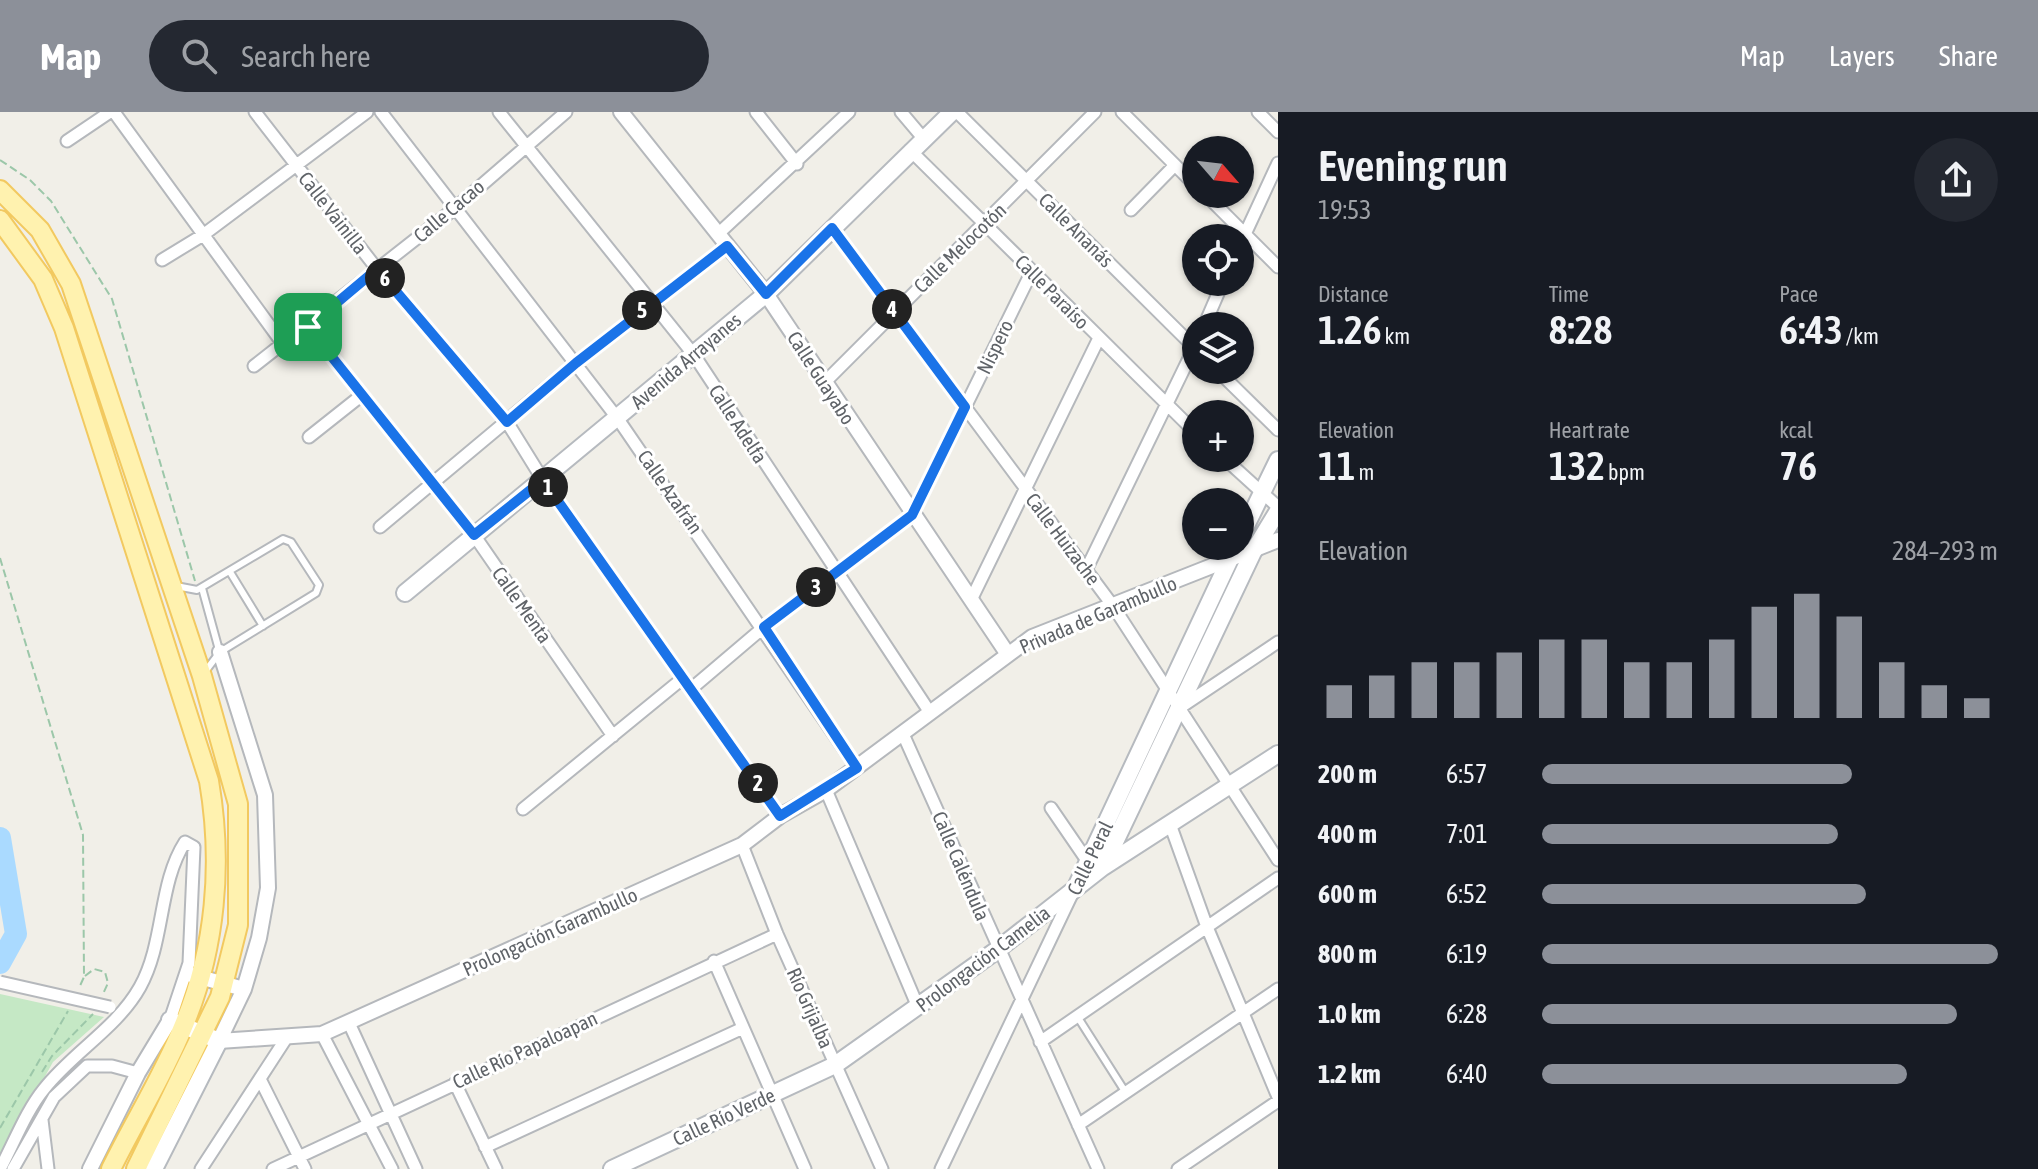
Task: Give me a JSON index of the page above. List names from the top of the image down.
{
  "streets": {
    "main road": [
      "Avenida Arrayanes",
      "Calle Peral",
      "Prolongación Camelia",
      "Calle Río Verde"
    ],
    "street": [
      "Calle Cacao",
      "Calle Vainilla",
      "Calle Ananás",
      "Calle Melocotón",
      "Calle Paraíso",
      "Nispero",
      "Calle Guayabo",
      "Calle Adelfa",
      "Calle Azafrán",
      "Calle Huizache",
      "Calle Menta",
      "Privada de Garambullo",
      "Calle Caléndula",
      "Prolongación Garambullo",
      "Río Grijalba",
      "Calle Río Papaloapan"
    ]
  },
  "crossings": [
    ["Calle Cacao", "Calle Vainilla"],
    ["Calle Cacao", "Calle Adelfa"],
    ["Calle Cacao", "Calle Azafrán"],
    ["Calle Cacao", "Calle Menta"],
    ["Calle Vainilla", "Nispero"],
    ["Calle Vainilla", "Avenida Arrayanes"],
    ["Calle Vainilla", "Prolongación Garambullo"],
    ["Calle Ananás", "Calle Melocotón"],
    ["Calle Ananás", "Avenida Arrayanes"],
    ["Calle Melocotón", "Calle Paraíso"],
    ["Calle Melocotón", "Calle Guayabo"],
    ["Calle Melocotón", "Calle Huizache"],
    ["Calle Paraíso", "Nispero"],
    ["Calle Paraíso", "Avenida Arrayanes"],
    ["Nispero", "Calle Guayabo"],
    ["Nispero", "Calle Adelfa"],
    ["Nispero", "Calle Azafrán"],
    ["Nispero", "Calle Huizache"],
    ["Avenida Arrayanes", "Calle Guayabo"],
    ["Avenida Arrayanes", "Calle Adelfa"],
    ["Avenida Arrayanes", "Calle Azafrán"],
    ["Avenida Arrayanes", "Calle Huizache"],
    ["Avenida Arrayanes", "Calle Menta"],
    ["Calle Guayabo", "Privada de Garambullo"],
    ["Calle Adelfa", "Privada de Garambullo"],
    ["Calle Adelfa", "Prolongación Garambullo"],
    ["Calle Azafrán", "Prolongación Garambullo"],
    ["Calle Huizache", "Privada de Garambullo"],
    ["Calle Huizache", "Calle Peral"],
    ["Privada de Garambullo", "Prolongación Garambullo"],
    ["Calle Peral", "Calle Caléndula"],
    ["Calle Peral", "Prolongación Camelia"],
    ["Calle Caléndula", "Prolongación Garambullo"],
    ["Calle Caléndula", "Prolongación Camelia"],
    ["Prolongación Garambullo", "Río Grijalba"],
    ["Prolongación Camelia", "Río Grijalba"],
    ["Prolongación Camelia", "Calle Río Verde"],
    ["Río Grijalba", "Calle Río Papaloapan"],
    ["Río Grijalba", "Calle Río Verde"]
  ],
  "north": "bottom right",
  "page": {
    "header": "Map",
    "search": "Search here",
    "nav": ["Map", "Layers", "Share"],
    "heading": ["Evening run", "19:53"],
    "map_buttons": ["+", "−"],
    "stats": [
      ["Distance", "1.26 km"],
      ["Time", "8:28"],
      ["Pace", "6:43 /km"],
      ["Elevation", "11 m"],
      ["Heart rate", "132 bpm"],
      ["kcal", "76"]
    ],
    "pins": [
      "6",
      "4",
      "5",
      "1",
      "3",
      "2"
    ],
    "chart": ["Elevation", "284–293 m"],
    "list": [
      {
        "name": "200 m",
        "note": "6:57"
      },
      {
        "name": "400 m",
        "note": "7:01"
      },
      {
        "name": "600 m",
        "note": "6:52"
      },
      {
        "name": "800 m",
        "note": "6:19"
      },
      {
        "name": "1.0 km",
        "note": "6:28"
      },
      {
        "name": "1.2 km",
        "note": "6:40"
      }
    ]
  }
}
